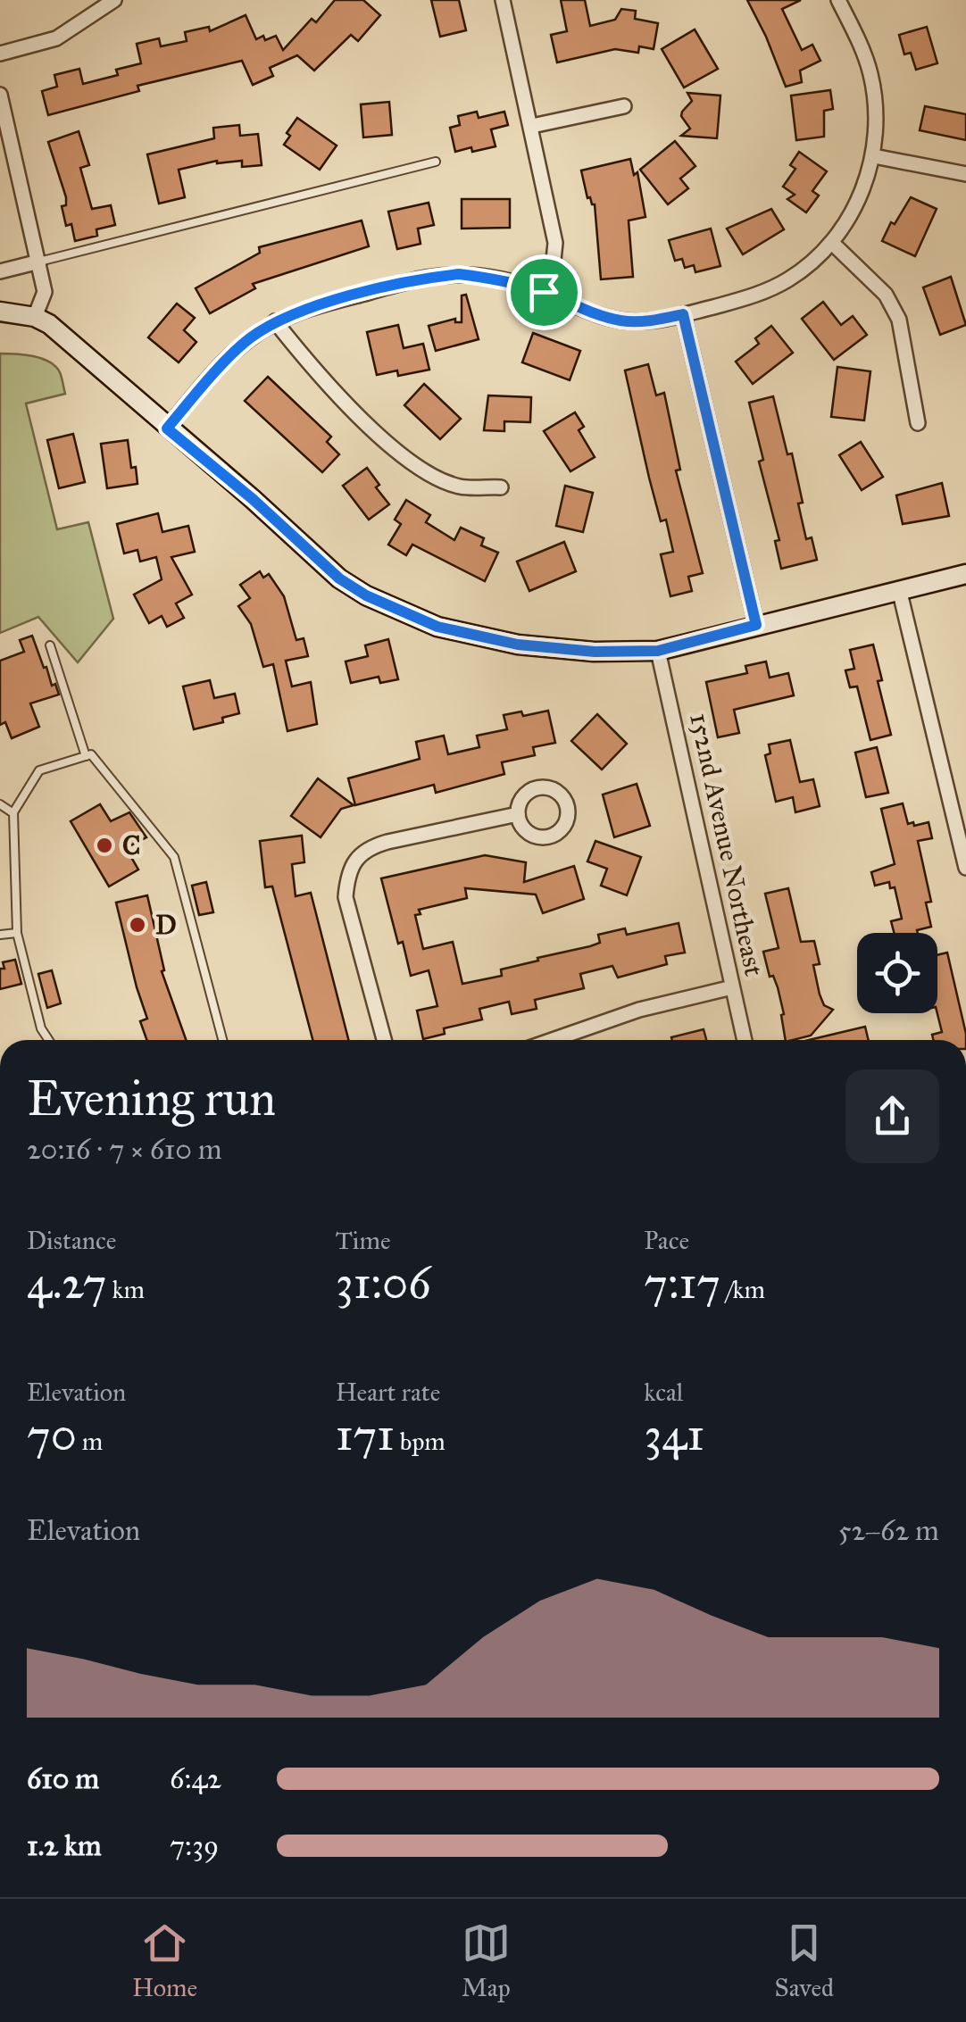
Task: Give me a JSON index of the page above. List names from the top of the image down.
{
  "streets": {
    "street": ["152nd Avenue Northeast"]
  },
  "places": ["C", "D"],
  "page": {
    "heading": ["Evening run", "20:16 · 7 × 610 m"],
    "stats": [
      ["Distance", "4.27 km"],
      ["Time", "31:06"],
      ["Pace", "7:17 /km"],
      ["Elevation", "70 m"],
      ["Heart rate", "171 bpm"],
      ["kcal", "341"]
    ],
    "chart": ["Elevation", "52–62 m"],
    "list": [
      {
        "name": "610 m",
        "note": "6:42"
      },
      {
        "name": "1.2 km",
        "note": "7:39"
      }
    ],
    "tabs": ["Home", "Map", "Saved"]
  }
}
